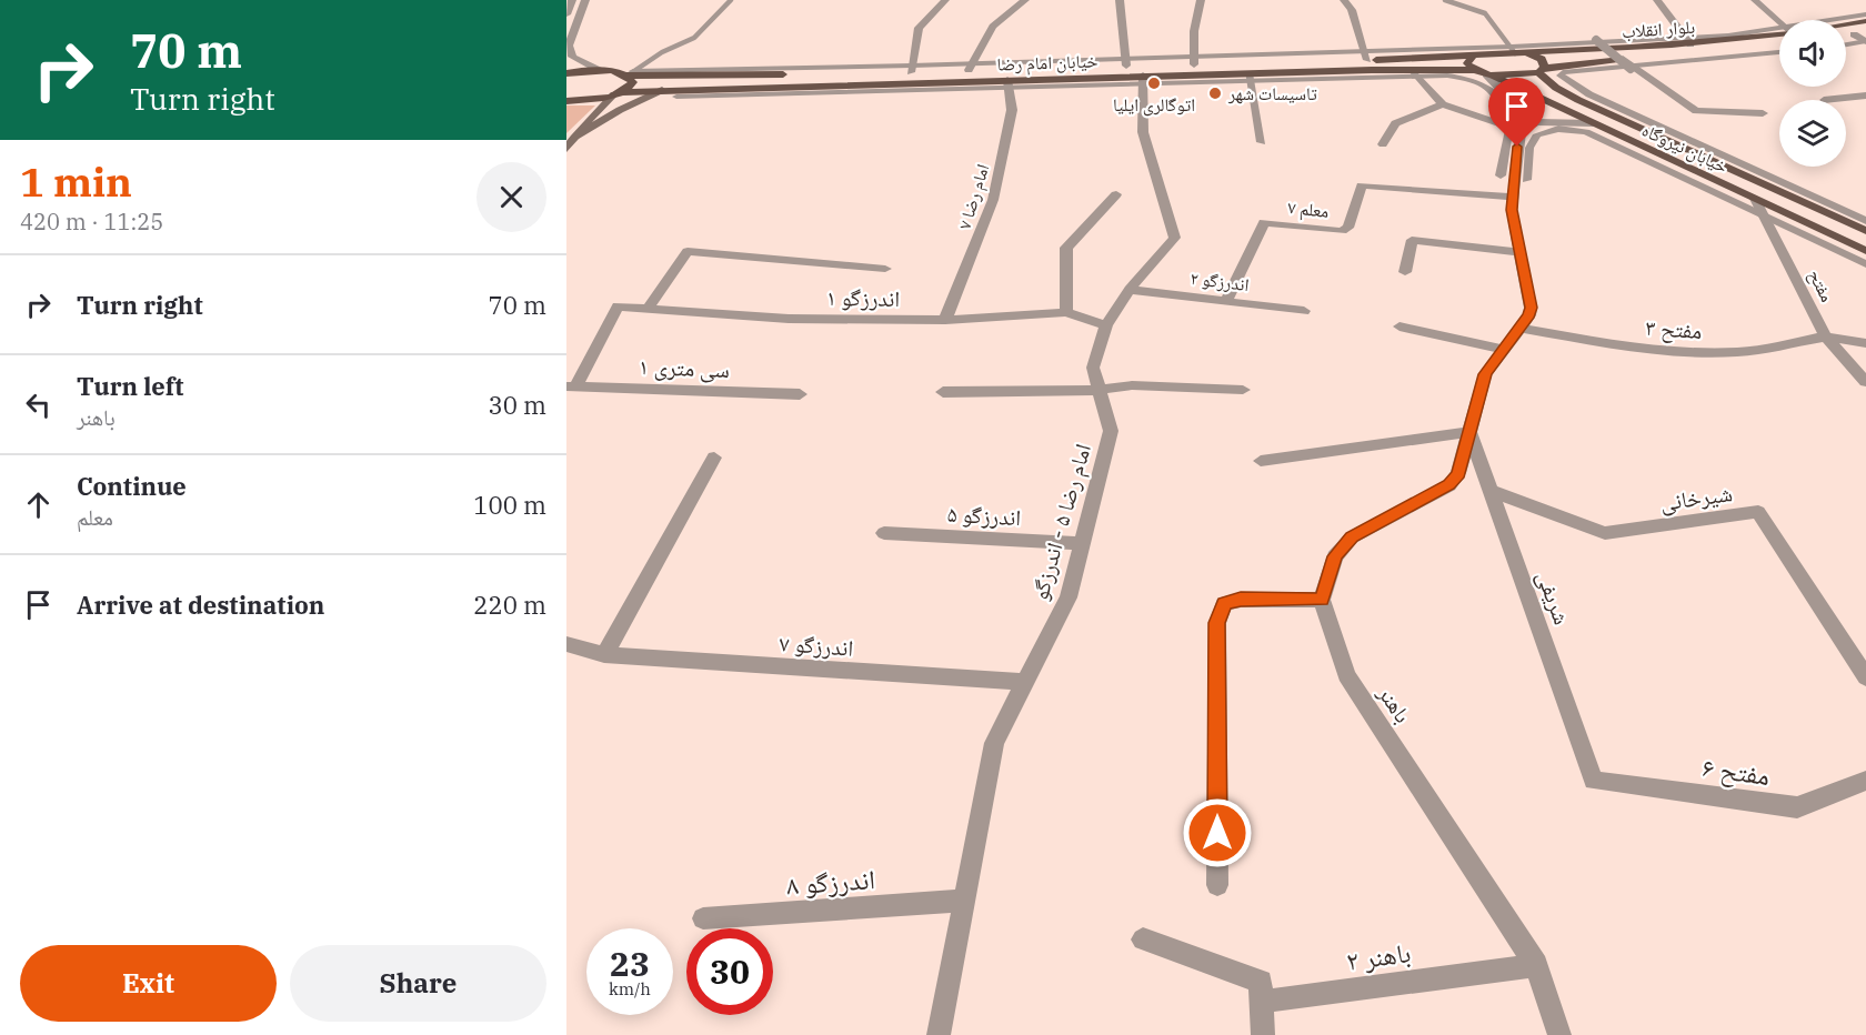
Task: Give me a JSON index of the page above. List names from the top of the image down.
{
  "streets": {
    "main road": ["بلوار انقلاب", "خیابان امام رضا", "خیابان نیروگاه"],
    "street": [
      "امام رضا ۷",
      "معلم ۷",
      "اندرزگو ۲",
      "مفتح",
      "اندرزگو ۱",
      "مفتح ۳",
      "سی متری ۱",
      "شیرخانی",
      "اندرزگو ۵",
      "امام رضا ۵ - اندرزگو",
      "شریفی",
      "اندرزگو ۷",
      "باهنر",
      "مفتح ۶",
      "اندرزگو ۸",
      "باهنر ۲"
    ]
  },
  "crossings": [
    ["بلوار انقلاب", "خیابان امام رضا"],
    ["بلوار انقلاب", "خیابان نیروگاه"],
    ["خیابان امام رضا", "خیابان نیروگاه"],
    ["خیابان امام رضا", "امام رضا ۷"],
    ["خیابان امام رضا", "امام رضا ۵ - اندرزگو"],
    ["خیابان نیروگاه", "مفتح"],
    ["امام رضا ۷", "اندرزگو ۱"],
    ["معلم ۷", "اندرزگو ۲"],
    ["اندرزگو ۲", "امام رضا ۵ - اندرزگو"],
    ["مفتح", "مفتح ۳"],
    ["اندرزگو ۱", "سی متری ۱"],
    ["اندرزگو ۱", "امام رضا ۵ - اندرزگو"],
    ["شیرخانی", "شریفی"],
    ["اندرزگو ۵", "امام رضا ۵ - اندرزگو"],
    ["امام رضا ۵ - اندرزگو", "اندرزگو ۷"],
    ["امام رضا ۵ - اندرزگو", "اندرزگو ۸"],
    ["شریفی", "مفتح ۶"],
    ["باهنر", "باهنر ۲"]
  ],
  "places": ["اتوگالری ایلیا", "تاسیسات شهر"],
  "page": {
    "turn": ["70 m", "Turn right"],
    "heading": ["1 min", "420 m · 11:25"],
    "list": [
      {
        "name": "Turn right",
        "value": "70 m"
      },
      {
        "name": "Turn left",
        "note": "باهنر",
        "value": "30 m"
      },
      {
        "name": "Continue",
        "note": "معلم",
        "value": "100 m"
      },
      {
        "name": "Arrive at destination",
        "value": "220 m"
      }
    ],
    "speed": "23 km/h",
    "limit": "30",
    "buttons": ["Exit", "Share"]
  }
}
